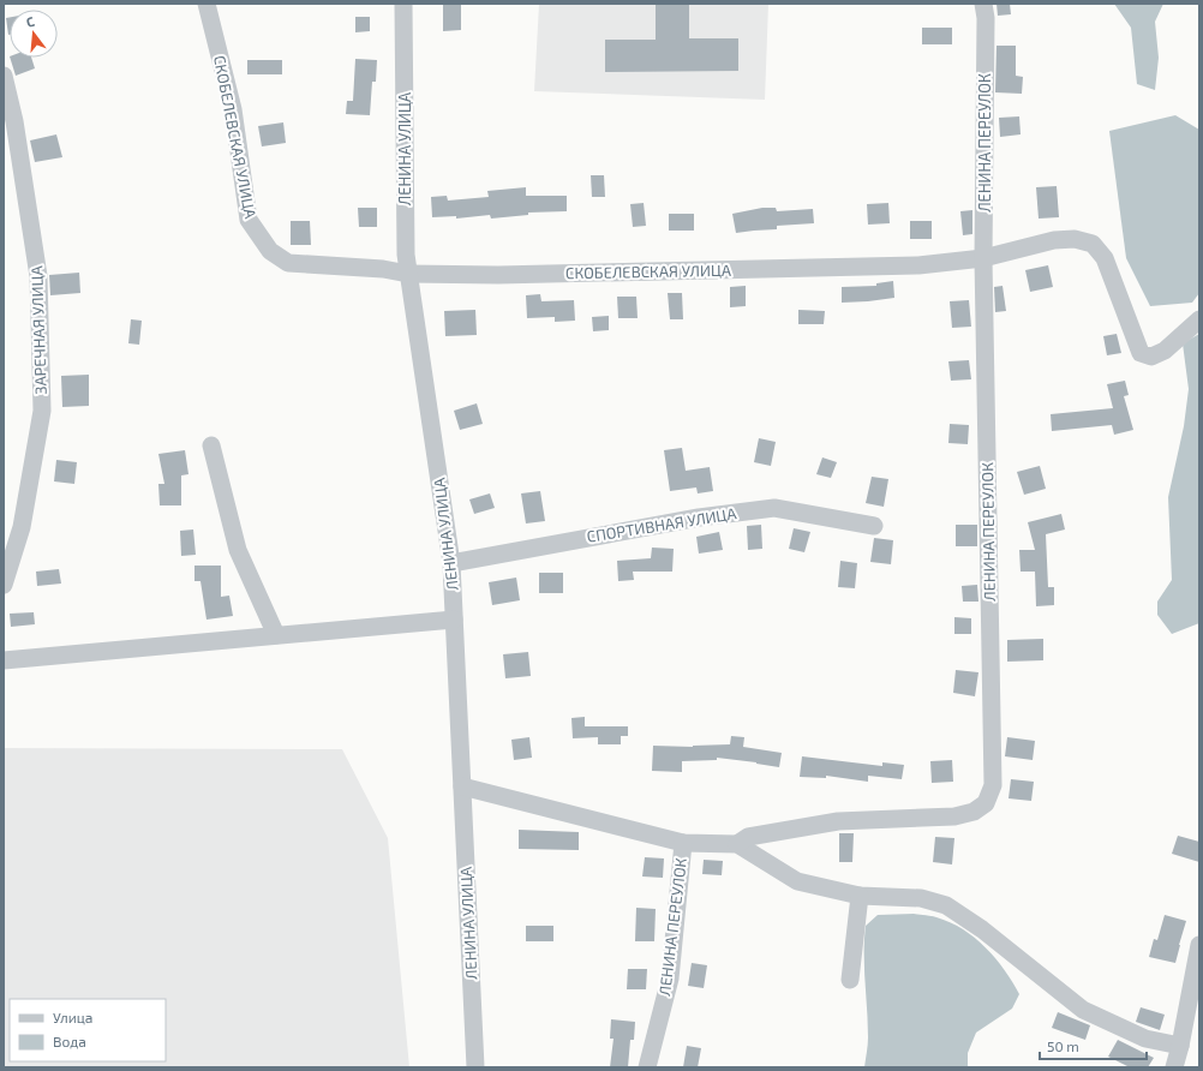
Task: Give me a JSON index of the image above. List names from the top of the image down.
{
  "streets": {
    "street": [
      "СКОБЕЛЕВСКАЯ УЛИЦА",
      "ЛЕНИНА ПЕРЕУЛОК",
      "ЛЕНИНА УЛИЦА",
      "ЗАРЕЧНАЯ УЛИЦА",
      "СПОРТИВНАЯ УЛИЦА"
    ]
  },
  "crossings": [
    ["СКОБЕЛЕВСКАЯ УЛИЦА", "ЛЕНИНА ПЕРЕУЛОК"],
    ["СКОБЕЛЕВСКАЯ УЛИЦА", "ЛЕНИНА УЛИЦА"],
    ["ЛЕНИНА УЛИЦА", "СПОРТИВНАЯ УЛИЦА"]
  ],
  "legend": ["Улица", "Вода"],
  "scale_bar": "50 m",
  "north": "top"
}
